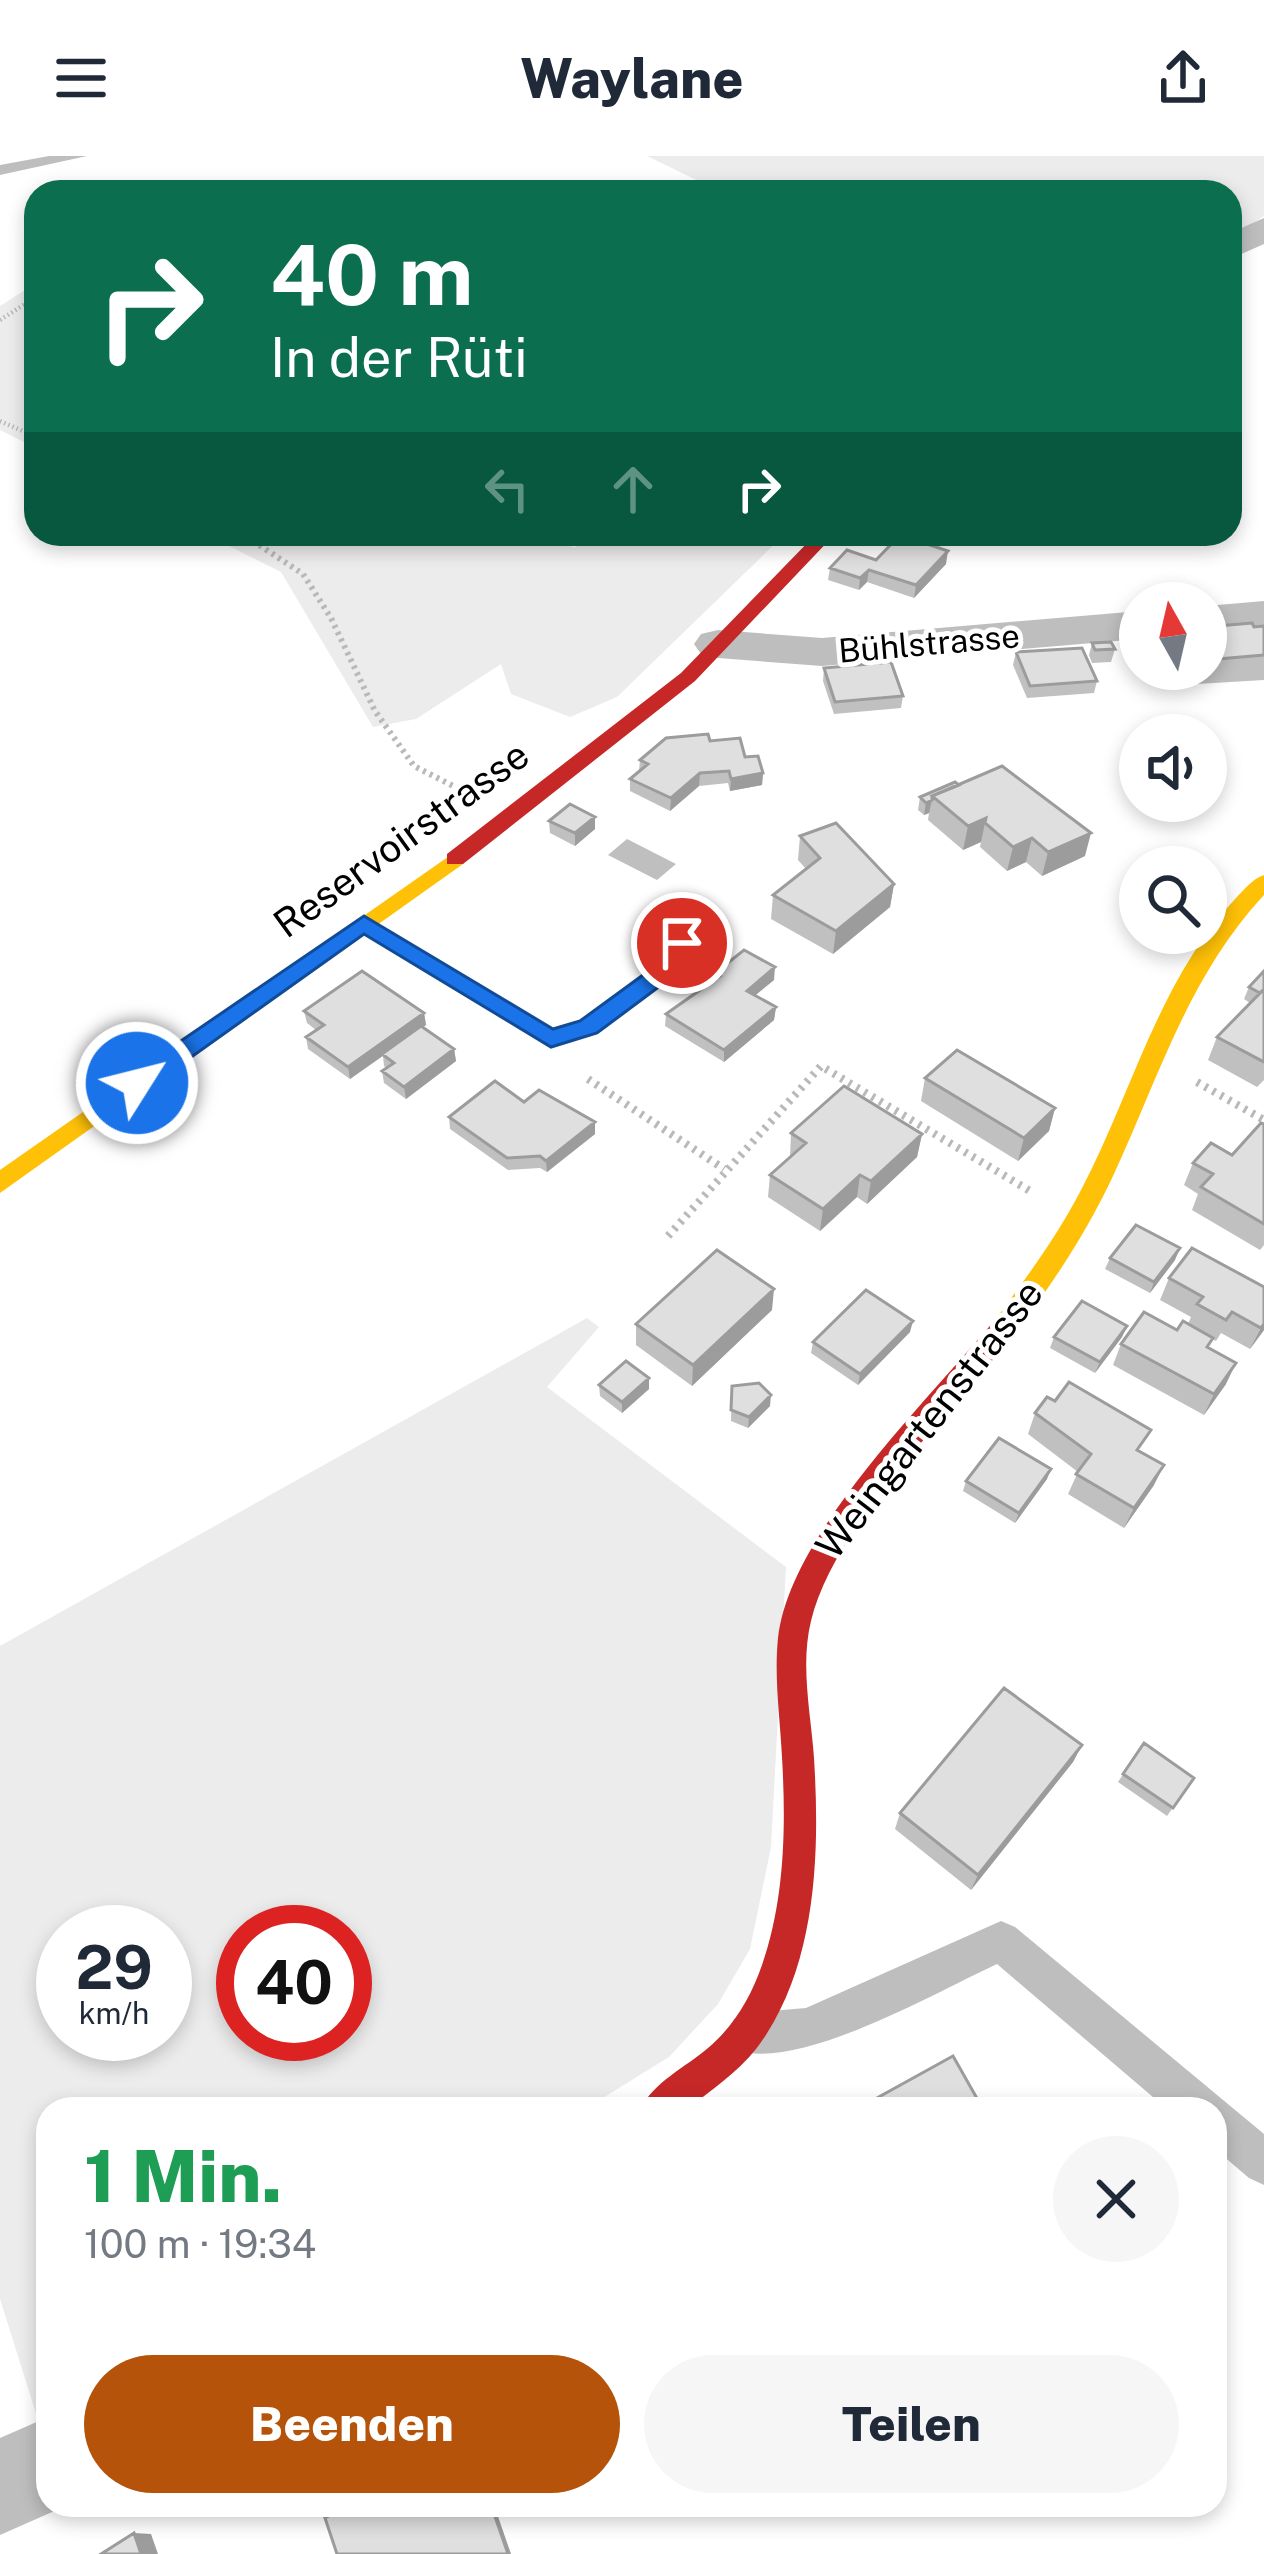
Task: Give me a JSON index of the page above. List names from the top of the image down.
{
  "streets": {
    "street": ["Bühlstrasse", "Reservoirstrasse", "Weingartenstrasse"]
  },
  "crossings": [
    ["Bühlstrasse", "Reservoirstrasse"]
  ],
  "north": "top",
  "page": {
    "header": "Waylane",
    "turn": ["40 m", "In der Rüti"],
    "speed": "29 km/h",
    "limit": "40",
    "heading": ["1 Min.", "100 m · 19:34"],
    "buttons": ["Beenden", "Teilen"]
  }
}
